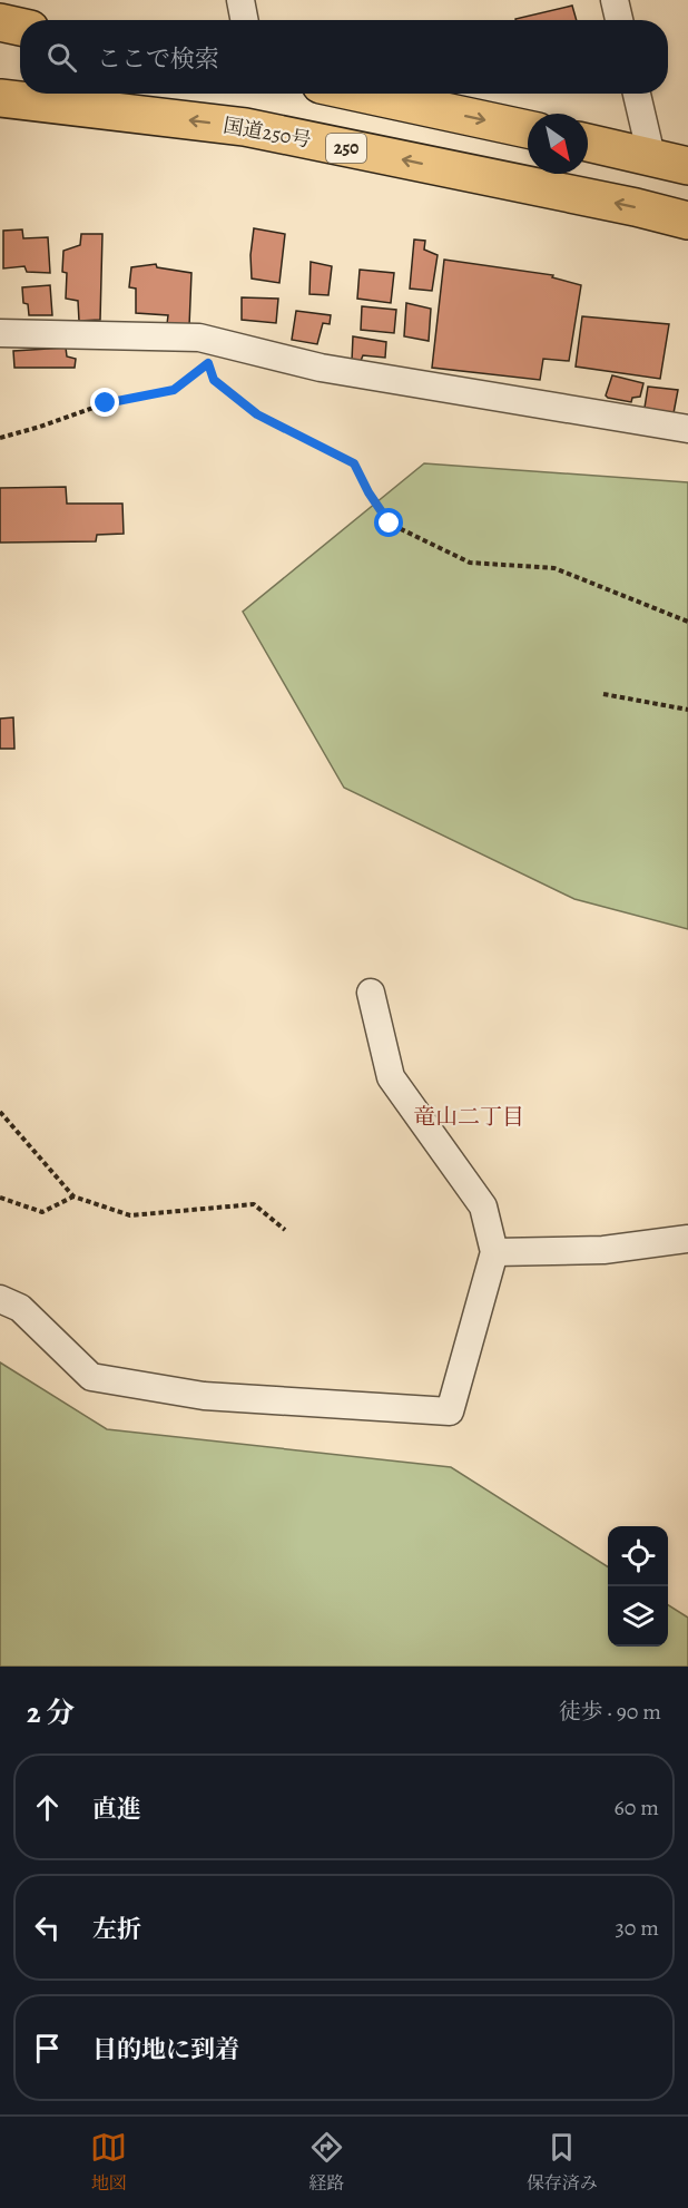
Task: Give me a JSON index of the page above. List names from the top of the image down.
{
  "streets": {
    "highway": ["国道250号", "250"]
  },
  "districts": ["竜山二丁目"],
  "north": "bottom right",
  "page": {
    "search": "ここで検索",
    "heading": ["2 分", "徒歩 · 90 m"],
    "list": [
      ["直進", "60 m"],
      ["左折", "30 m"],
      "目的地に到着"
    ],
    "nav": ["地図", "経路", "保存済み"]
  }
}
